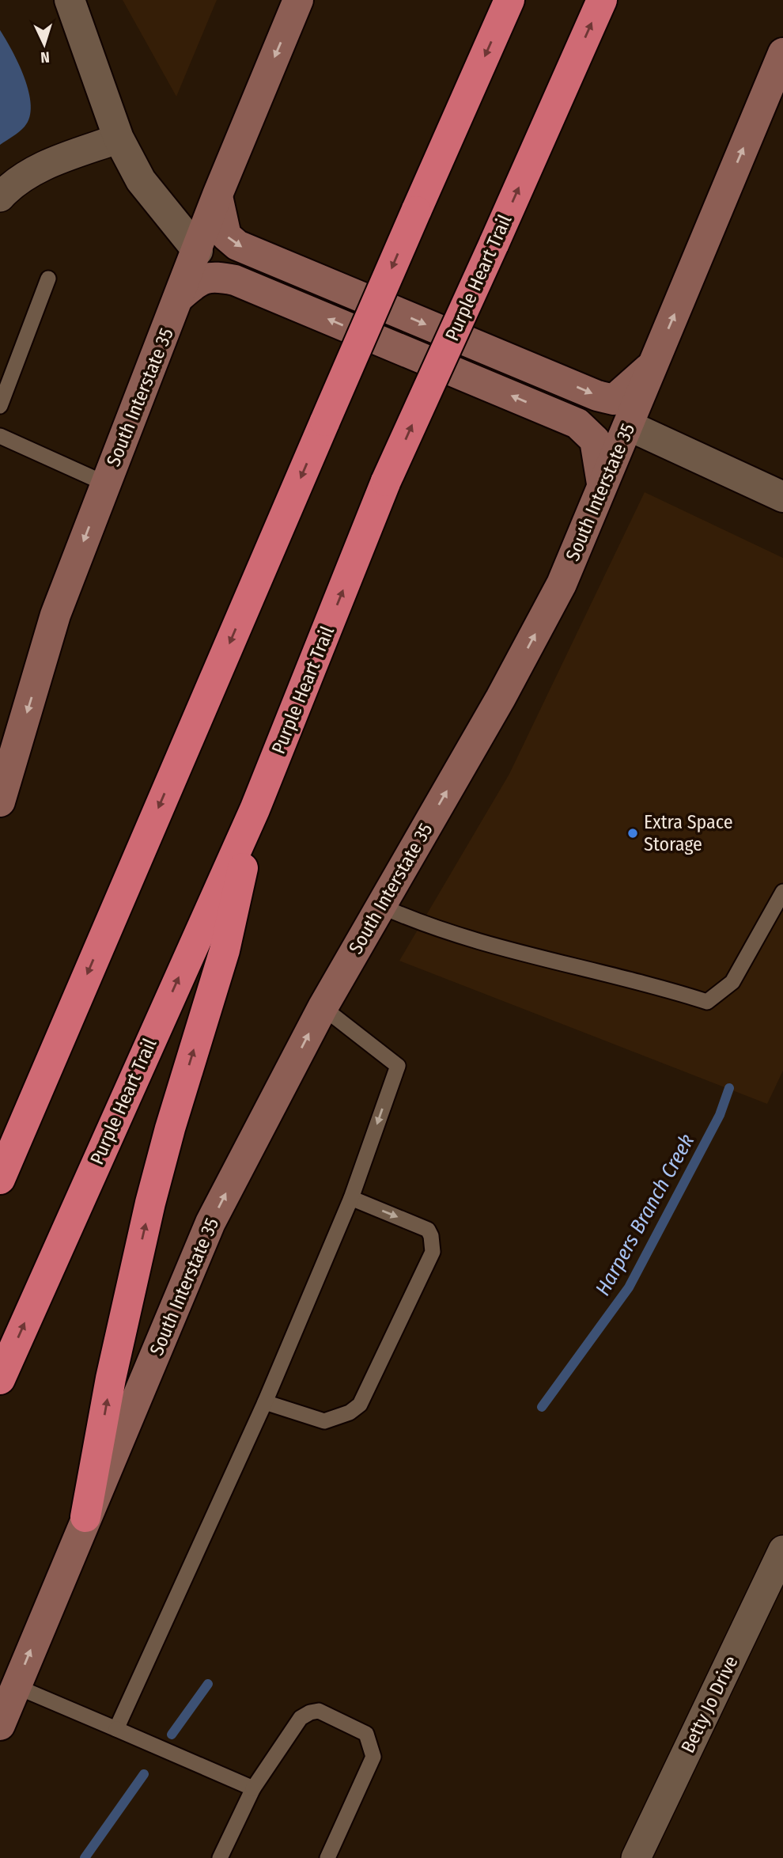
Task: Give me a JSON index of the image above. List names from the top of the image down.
{
  "streets": {
    "highway": ["Purple Heart Trail"],
    "main road": ["South Interstate 35"],
    "street": ["Betty Jo Drive"]
  },
  "water": ["Harpers Branch Creek"],
  "places": ["Extra Space Storage"],
  "north": "bottom"
}
